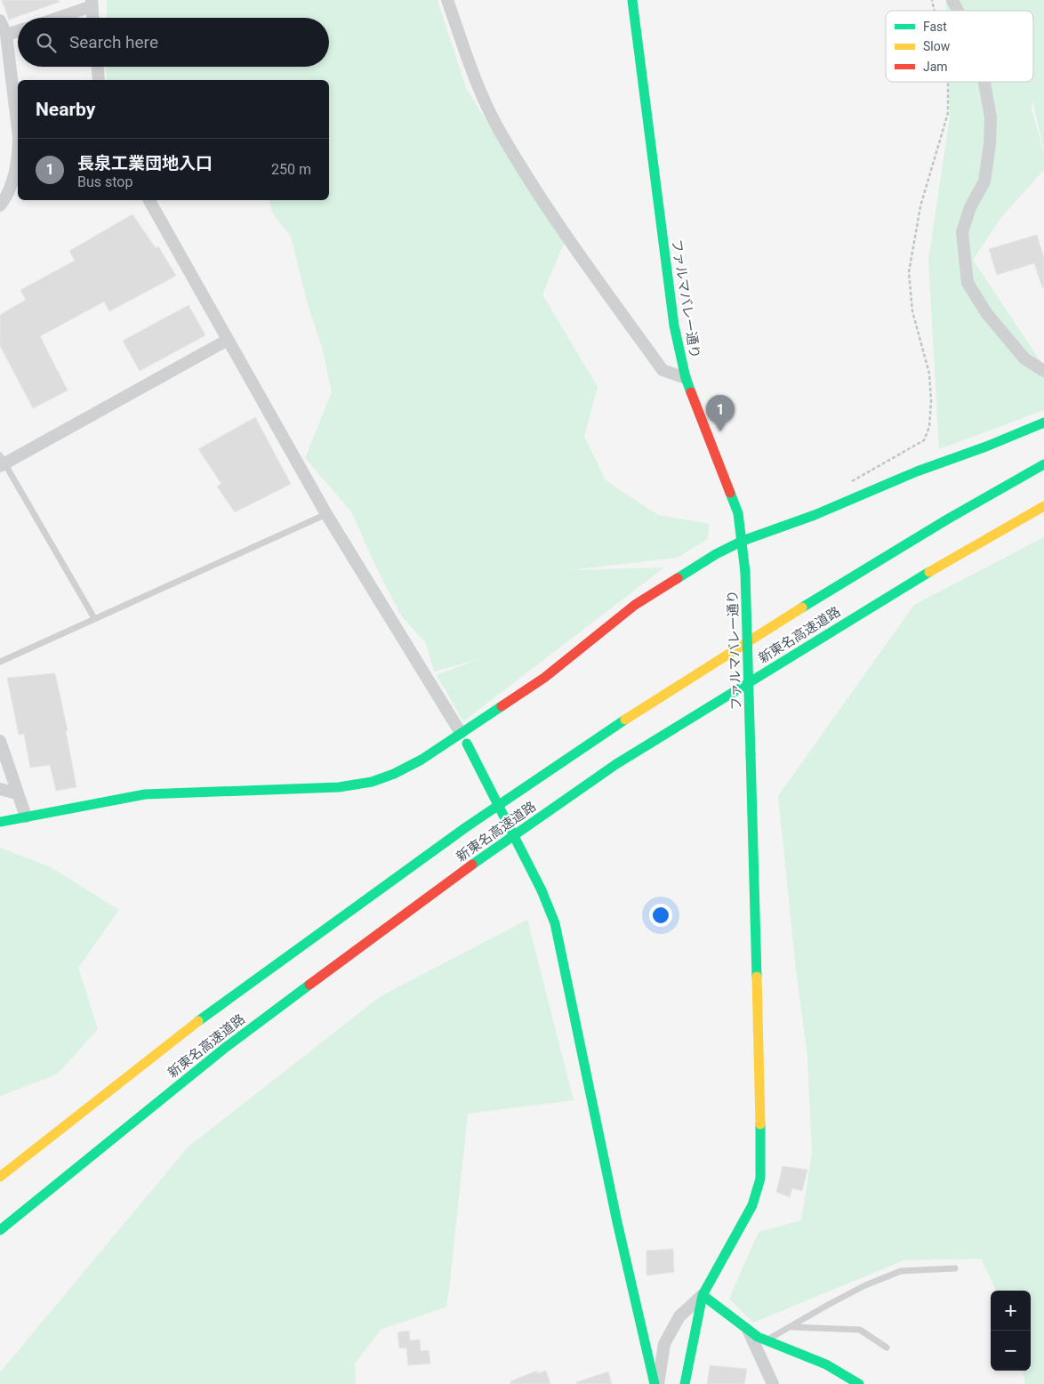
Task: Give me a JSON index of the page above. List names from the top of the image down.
{
  "streets": {
    "main road": ["ファルマバレー通り", "新東名高速道路"]
  },
  "legend": ["Fast", "Slow", "Jam"],
  "page": {
    "search": "Search here",
    "heading": "Nearby",
    "list": [
      {
        "mark": "1",
        "name": "長泉工業団地入口",
        "note": "Bus stop",
        "value": "250 m"
      }
    ],
    "pins": "1",
    "map_buttons": ["+", "−"]
  }
}
